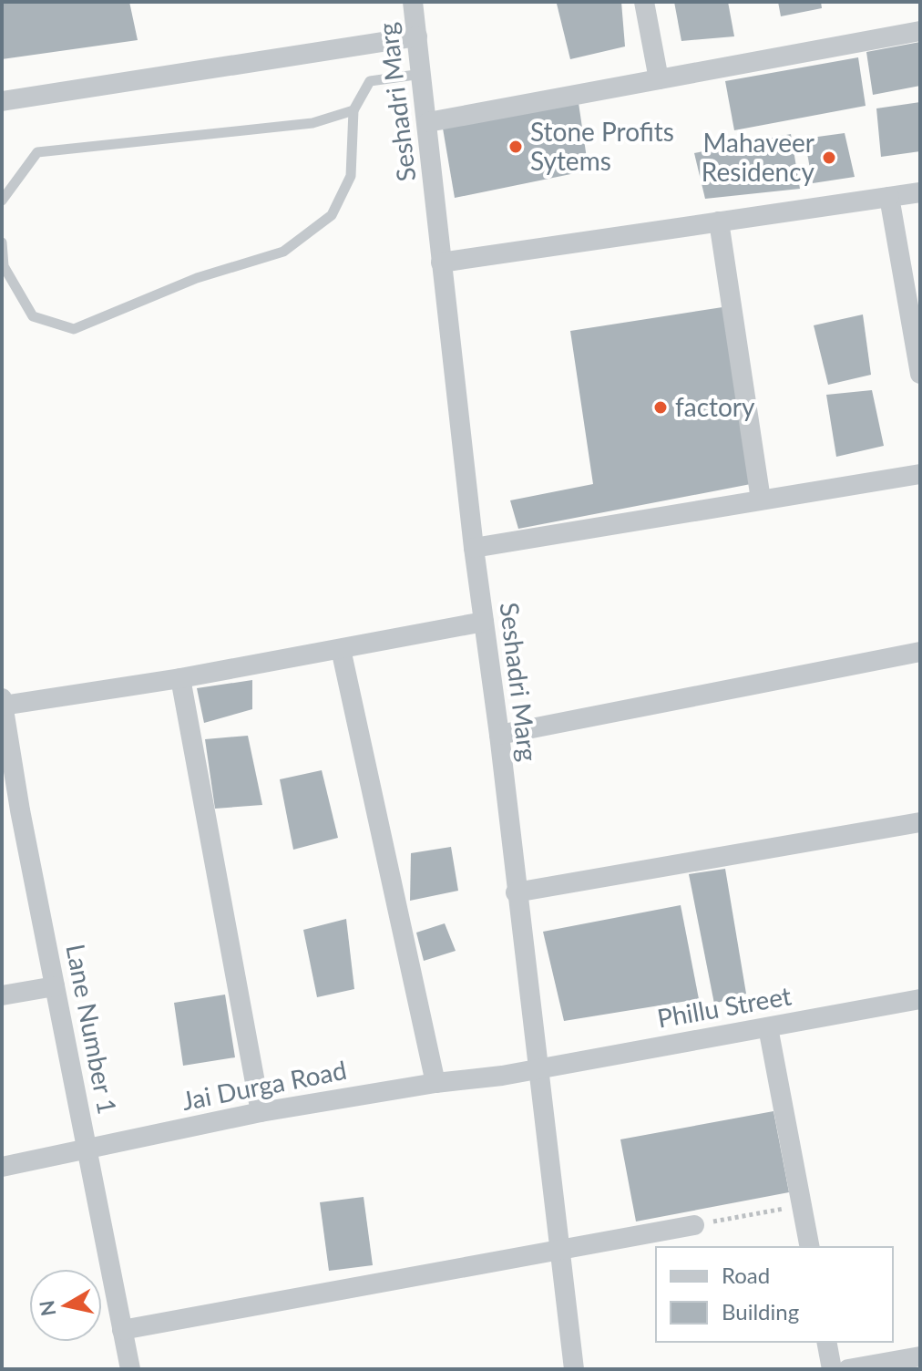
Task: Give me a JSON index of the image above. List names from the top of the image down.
{
  "streets": {
    "street": [
      "Seshadri Marg",
      "Phillu Street",
      "Lane Number 1",
      "Jai Durga Road"
    ]
  },
  "crossings": [
    ["Seshadri Marg", "Phillu Street"],
    ["Seshadri Marg", "Jai Durga Road"],
    ["Phillu Street", "Jai Durga Road"],
    ["Lane Number 1", "Jai Durga Road"]
  ],
  "places": ["Stone Profits Sytems", "Mahaveer Residency", "factory"],
  "legend": ["Road", "Building"],
  "north": "left"
}
